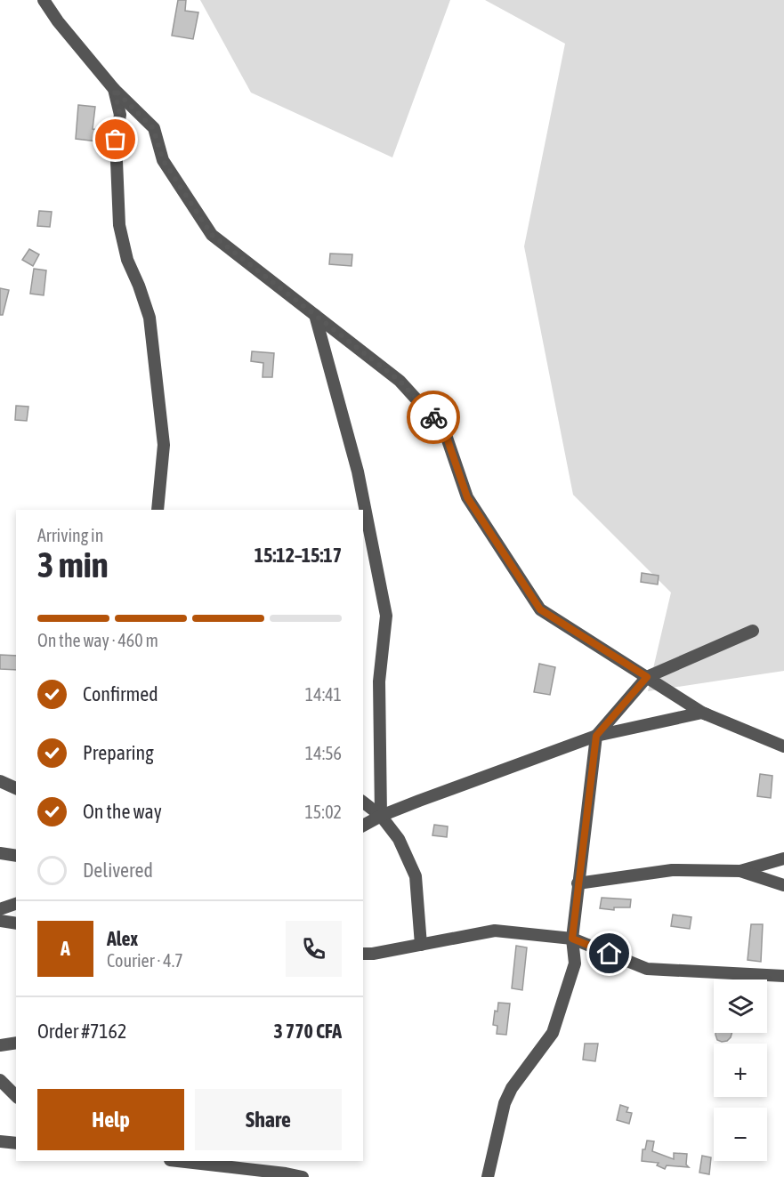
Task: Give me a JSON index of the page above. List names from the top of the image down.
{
  "page": {
    "heading": ["3 min", "Arriving in", "15:12–15:17"],
    "panel": [
      "Alex",
      "Courier · 4.7",
      "Order #7162",
      "3 770 CFA"
    ],
    "bar": "On the way · 460 m",
    "list": [
      ["Confirmed", "14:41"],
      ["Preparing", "14:56"],
      ["On the way", "15:02"],
      "Delivered"
    ],
    "round": "A",
    "map_buttons": ["+", "−"],
    "buttons": ["Help", "Share"]
  }
}
